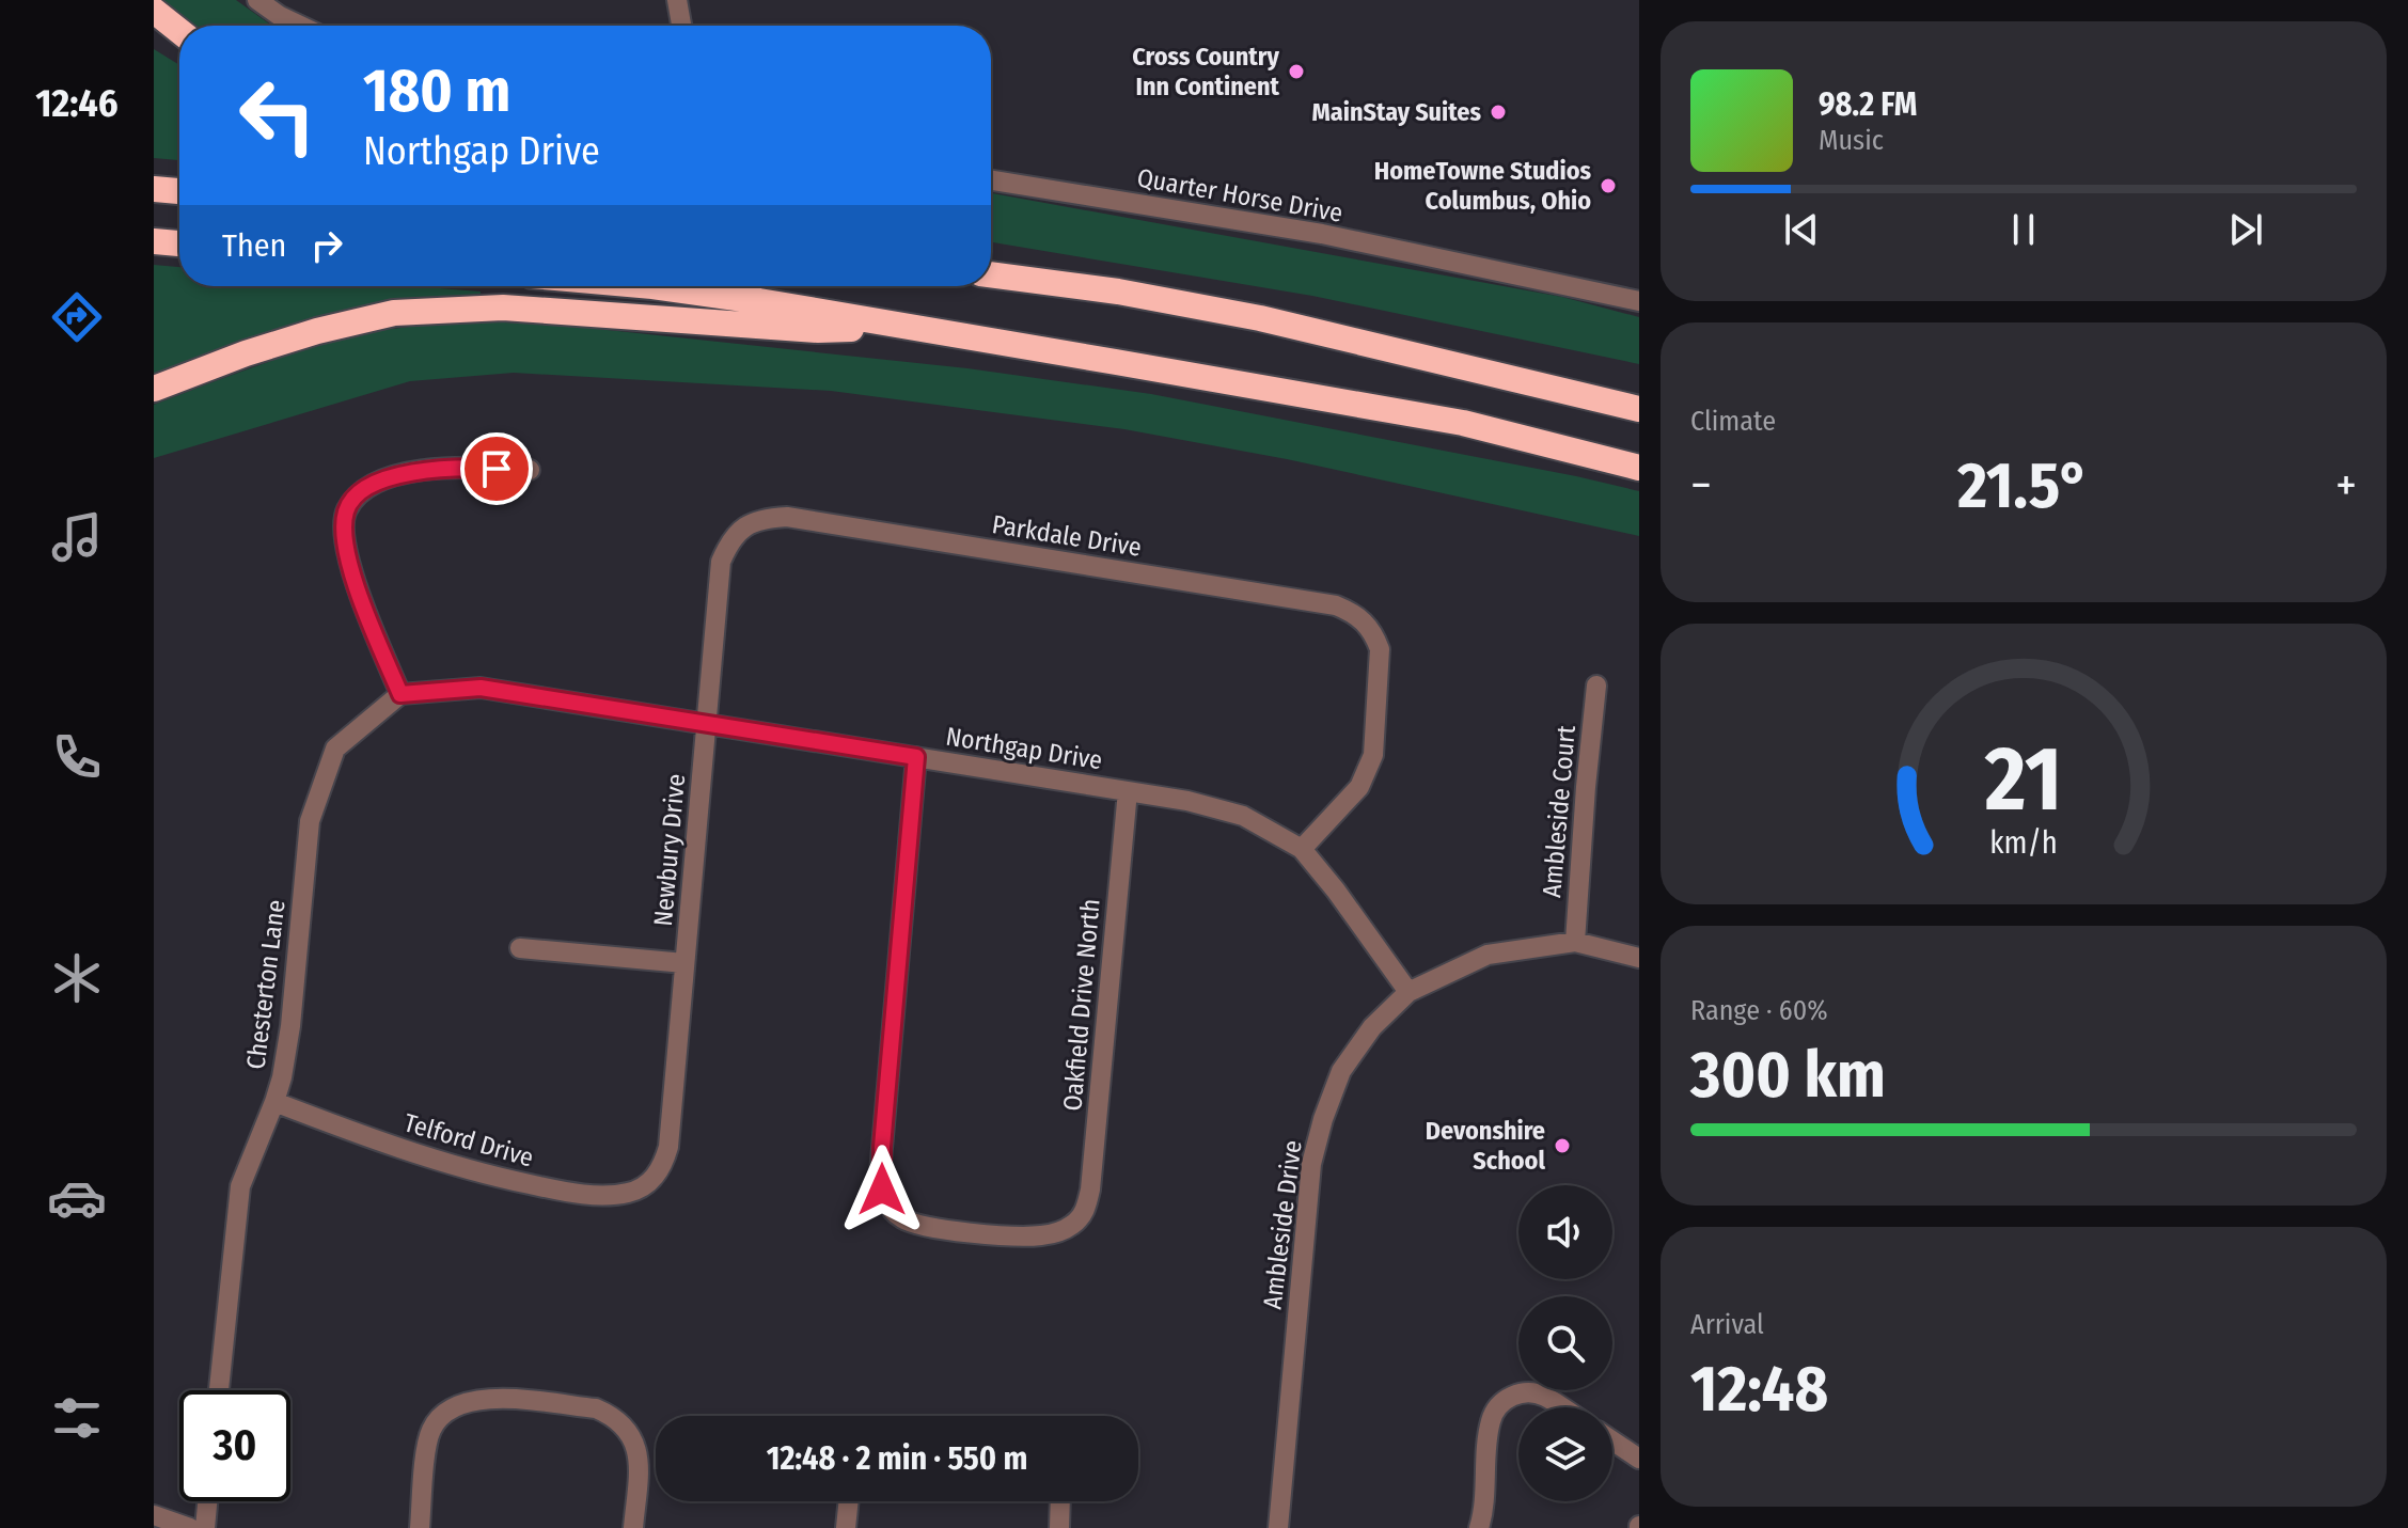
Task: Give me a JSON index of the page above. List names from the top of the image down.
{
  "streets": {
    "street": [
      "Quarter Horse Drive",
      "Parkdale Drive",
      "Northgap Drive",
      "Ambleside Court",
      "Newbury Drive",
      "Chesterton Lane",
      "Oakfield Drive North",
      "Telford Drive",
      "Ambleside Drive"
    ]
  },
  "crossings": [
    ["Parkdale Drive", "Northgap Drive"],
    ["Parkdale Drive", "Newbury Drive"],
    ["Northgap Drive", "Newbury Drive"],
    ["Northgap Drive", "Chesterton Lane"],
    ["Northgap Drive", "Oakfield Drive North"],
    ["Northgap Drive", "Ambleside Drive"],
    ["Ambleside Court", "Ambleside Drive"],
    ["Newbury Drive", "Telford Drive"],
    ["Chesterton Lane", "Telford Drive"]
  ],
  "places": [
    "Cross Country Inn Continent",
    "MainStay Suites",
    "HomeTowne Studios Columbus, Ohio",
    "Devonshire School"
  ],
  "page": {
    "tabs": "12:46",
    "turn": ["180 m", "Northgap Drive"],
    "song": ["98.2 FM", "Music"],
    "then": "Then",
    "tile": [
      "Climate",
      ["Range · 60%", "300 km"],
      ["Arrival", "12:48"]
    ],
    "heat": ["−", "21.5°", "+"],
    "limit": "30",
    "trip": "12:48 · 2 min · 550 m",
    "gauge": ["21", "km/h"]
  }
}
